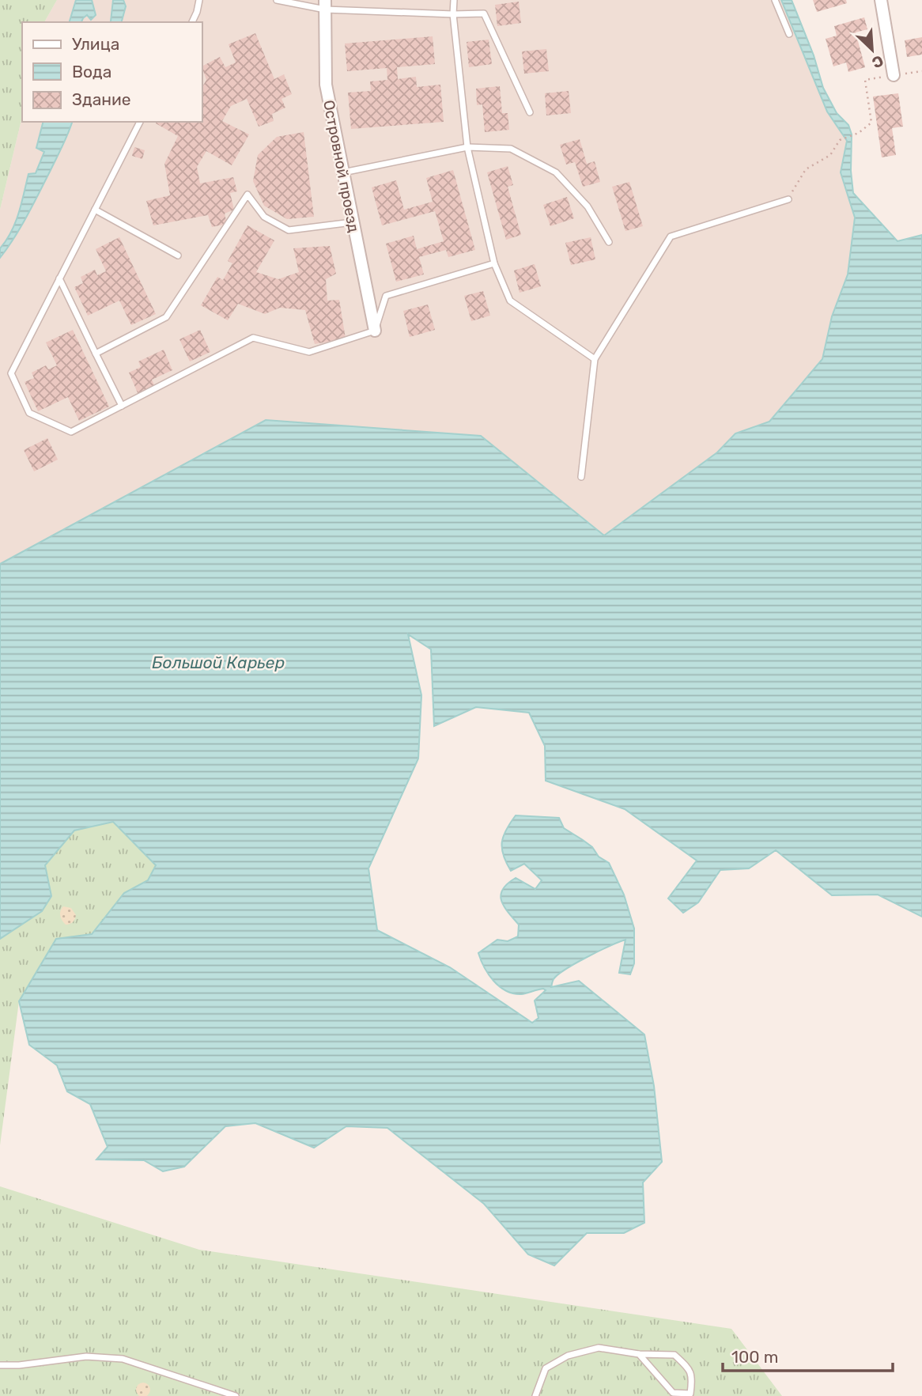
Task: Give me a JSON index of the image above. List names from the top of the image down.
{
  "streets": {
    "street": ["Островной проезд"]
  },
  "water": ["Большой Карьер"],
  "legend": ["Улица", "Вода", "Здание"],
  "scale_bar": "100 m",
  "north": "bottom right"
}
